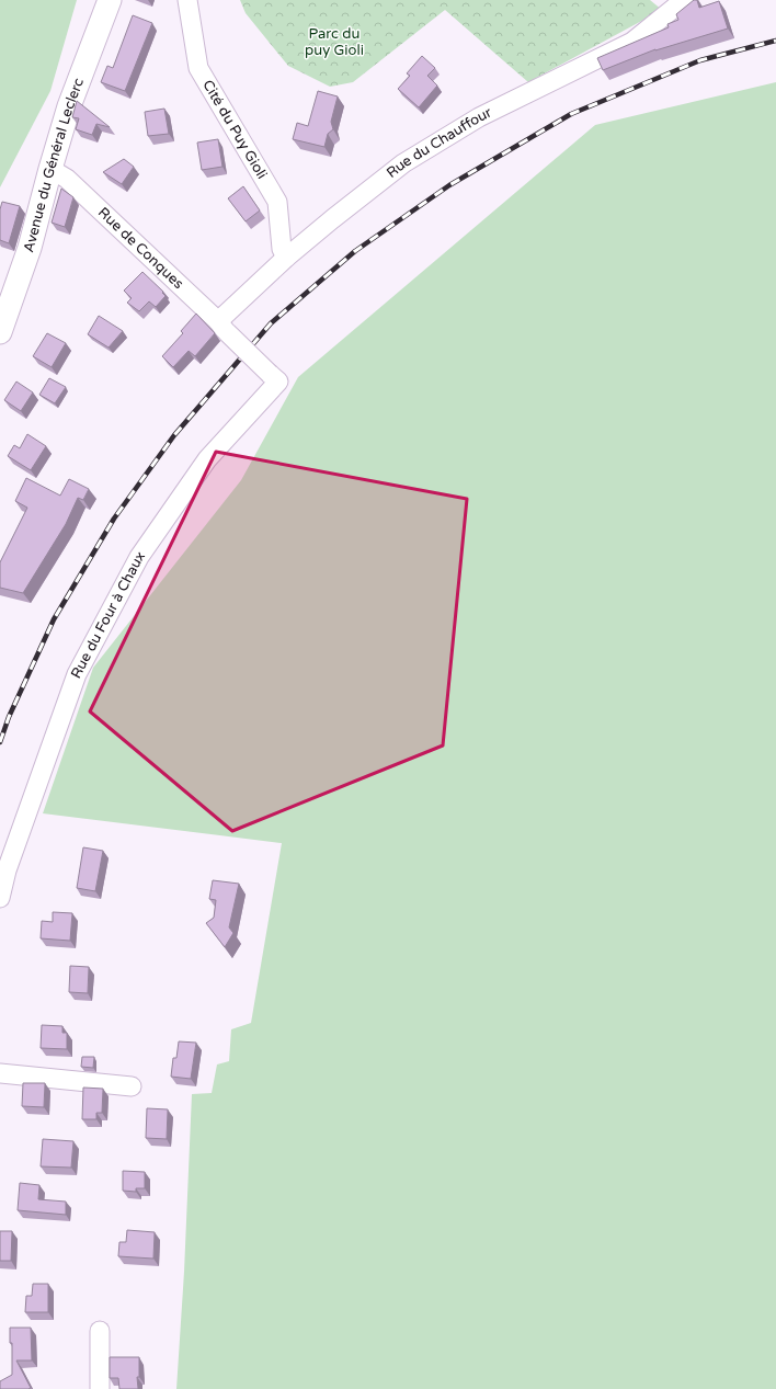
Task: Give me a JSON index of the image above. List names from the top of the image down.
{
  "streets": {
    "street": [
      "Cité du Puy Gioli",
      "Rue du Chauffour",
      "Avenue du Général Leclerc",
      "Rue de Conques",
      "Rue du Four à Chaux"
    ]
  },
  "crossings": [
    ["Cité du Puy Gioli", "Rue du Chauffour"],
    ["Rue du Chauffour", "Rue de Conques"],
    ["Avenue du Général Leclerc", "Rue de Conques"],
    ["Rue de Conques", "Rue du Four à Chaux"]
  ],
  "parks": ["Parc du puy Gioli"]
}
